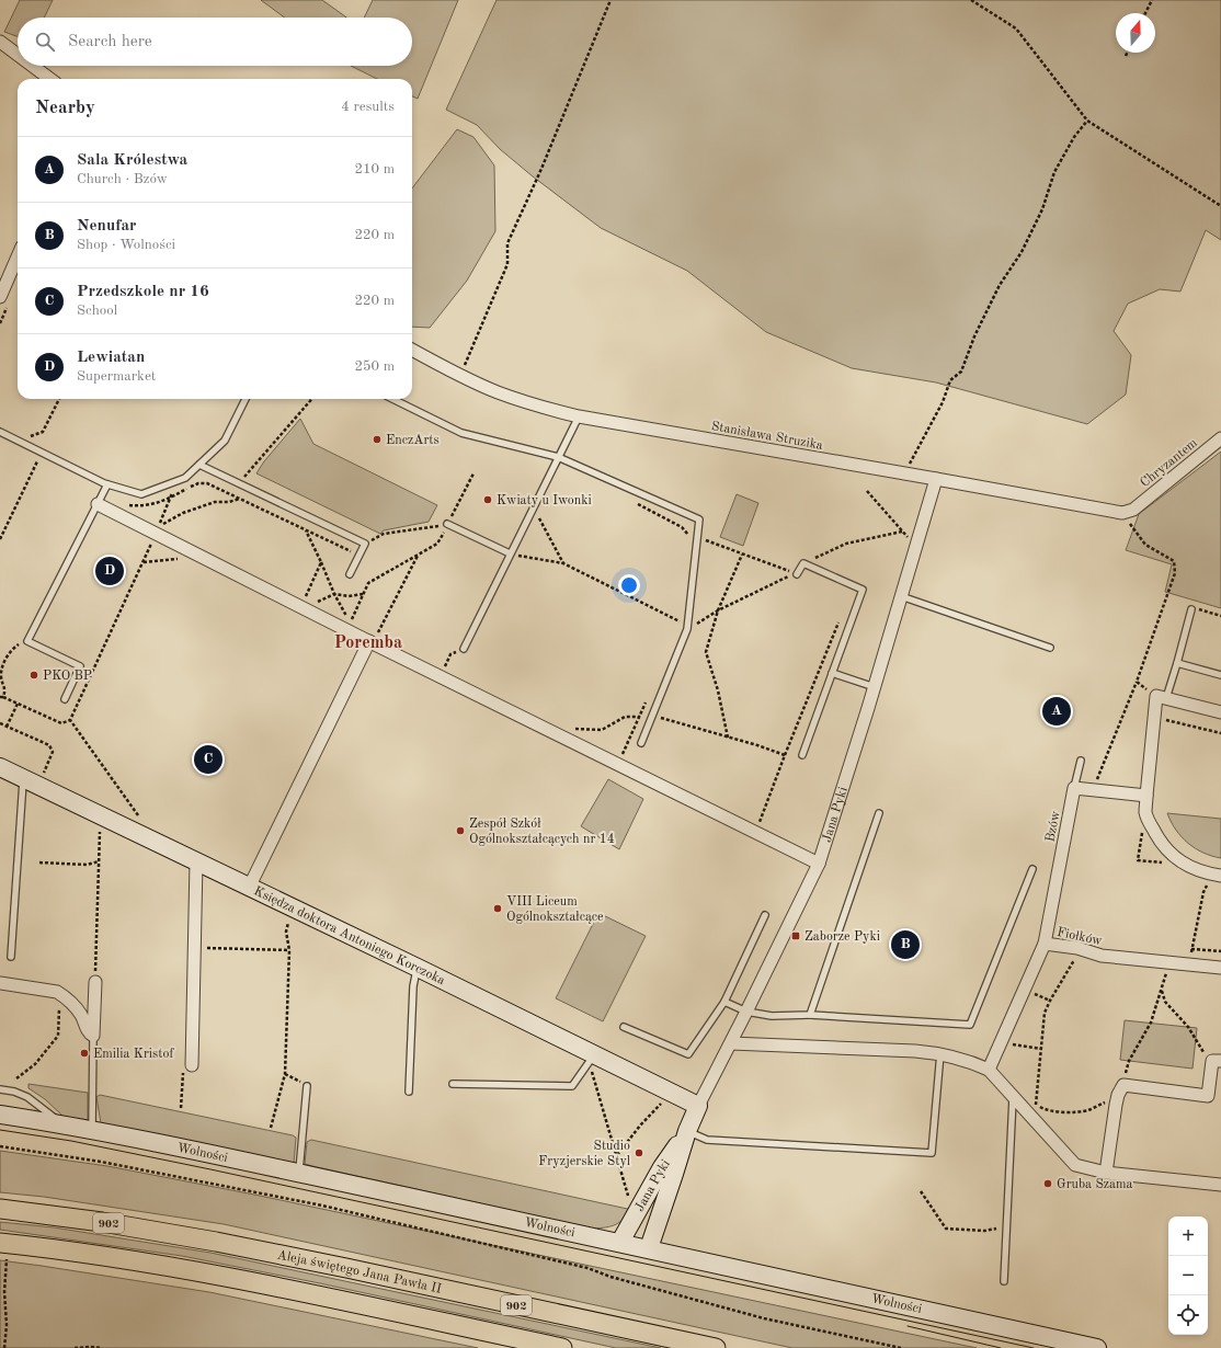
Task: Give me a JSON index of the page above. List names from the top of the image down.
{
  "streets": {
    "main road": ["902", "Aleja świętego Jana Pawła II"],
    "street": [
      "Stanisława Struzika",
      "Chryzantem",
      "Jana Pyki",
      "Bzów",
      "Księdza doktora Antoniego Korczoka",
      "Fiołków",
      "Wolności"
    ]
  },
  "crossings": [
    ["Stanisława Struzika", "Chryzantem"],
    ["Stanisława Struzika", "Jana Pyki"],
    ["Jana Pyki", "Księdza doktora Antoniego Korczoka"],
    ["Jana Pyki", "Wolności"],
    ["Bzów", "Fiołków"]
  ],
  "districts": ["Poremba"],
  "places": {
    "other": [
      "EnczArts",
      "Kwiaty u Iwonki",
      "PKO BP",
      "Zespół Szkół Ogólnokształcących nr 14",
      "VIII Liceum Ogólnokształcące",
      "Emilia Kristof",
      "Studio Fryzjerskie Styl",
      "Gruba Szama"
    ],
    "transit": ["Zaborze Pyki"]
  },
  "north": "top",
  "page": {
    "search": "Search here",
    "heading": ["Nearby", "4 results"],
    "list": [
      {
        "mark": "A",
        "name": "Sala Królestwa",
        "note": "Church · Bzów",
        "value": "210 m"
      },
      {
        "mark": "B",
        "name": "Nenufar",
        "note": "Shop · Wolności",
        "value": "220 m"
      },
      {
        "mark": "C",
        "name": "Przedszkole nr 16",
        "note": "School",
        "value": "220 m"
      },
      {
        "mark": "D",
        "name": "Lewiatan",
        "note": "Supermarket",
        "value": "250 m"
      }
    ],
    "pins": [
      "D",
      "A",
      "C",
      "B"
    ],
    "map_buttons": ["+", "−"]
  }
}
